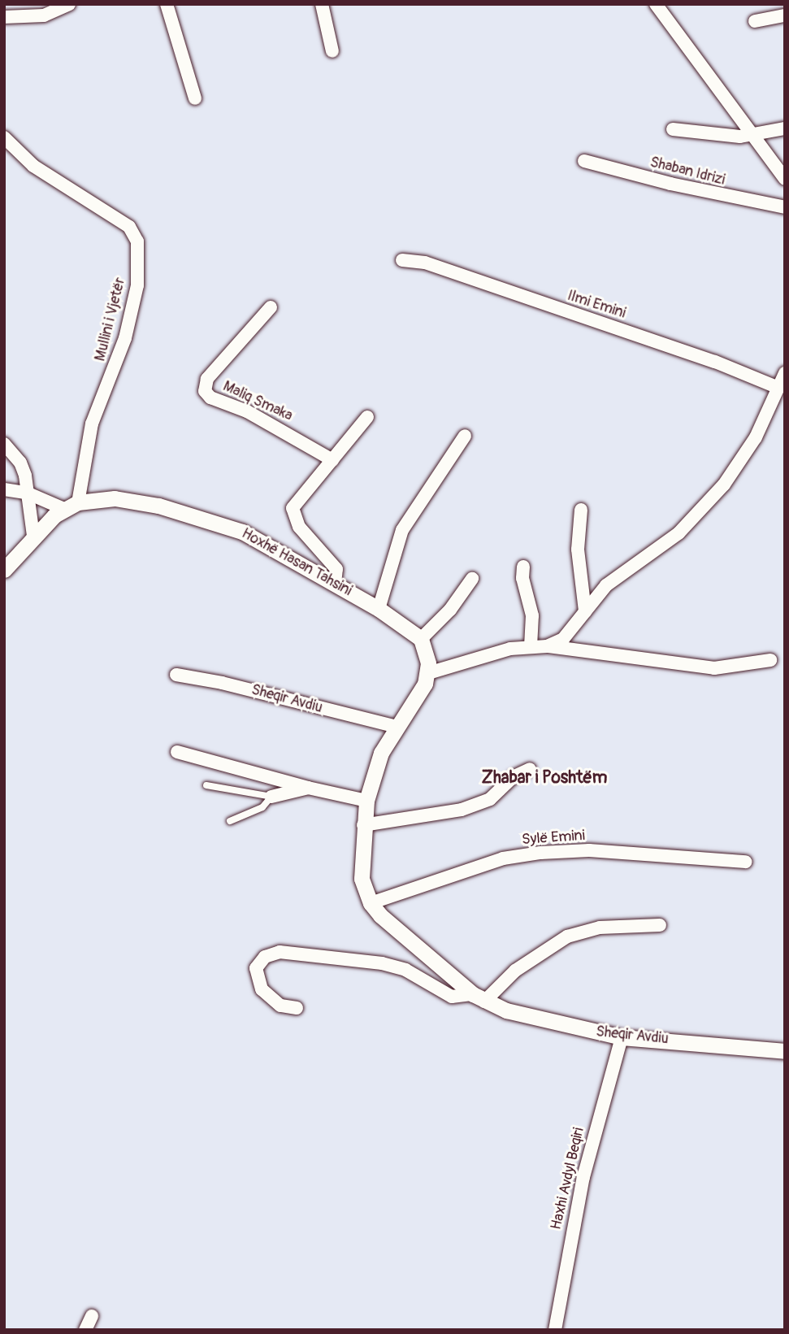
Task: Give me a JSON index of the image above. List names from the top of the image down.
{
  "streets": {
    "street": [
      "Shaban Idrizi",
      "Ilmi Emini",
      "Mullini i Vjetër",
      "Maliq Smaka",
      "Hoxhë Hasan Tahsini",
      "Sheqir Avdiu",
      "Sylë Emini",
      "Haxhi Avdyl Beqiri"
    ]
  },
  "crossings": [
    ["Mullini i Vjetër", "Hoxhë Hasan Tahsini"],
    ["Sheqir Avdiu", "Sylë Emini"],
    ["Sheqir Avdiu", "Haxhi Avdyl Beqiri"]
  ],
  "districts": ["Zhabar i Poshtëm"]
}
